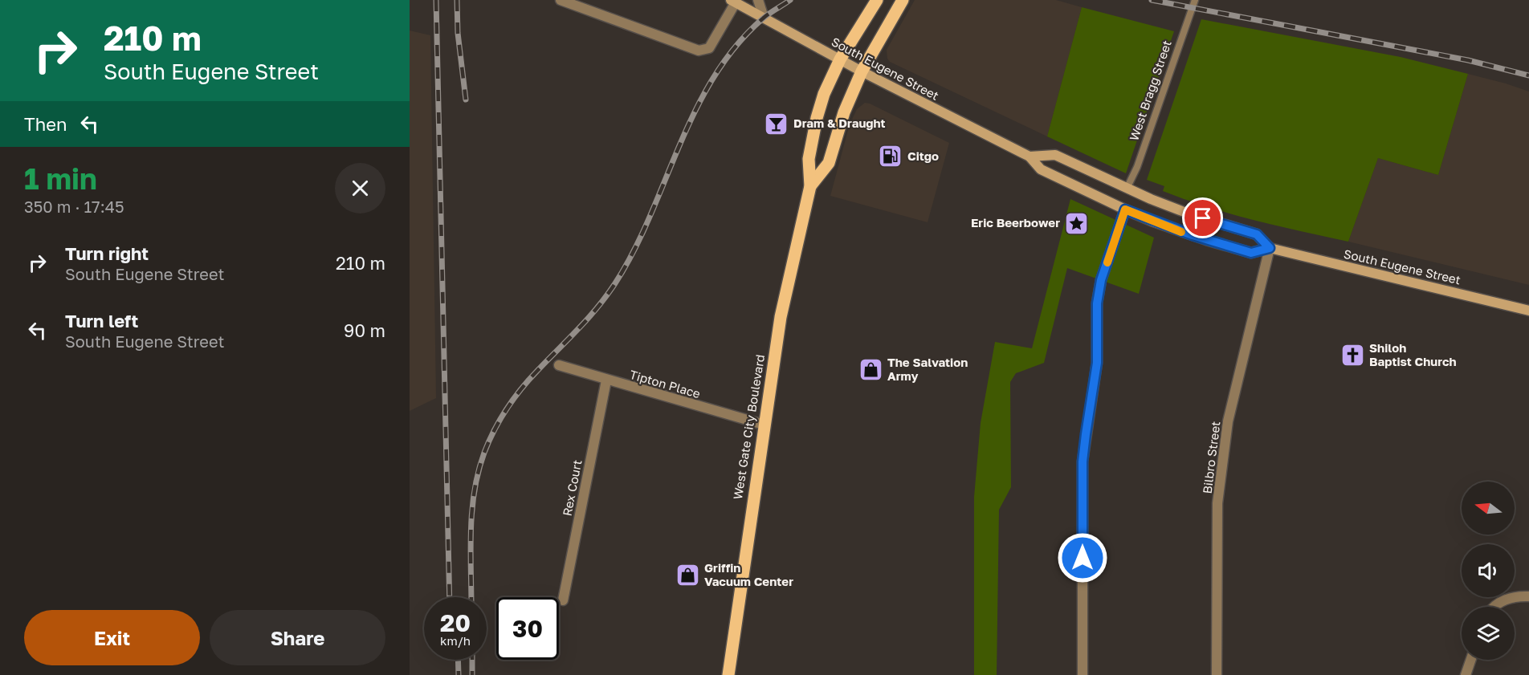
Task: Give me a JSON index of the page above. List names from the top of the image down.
{
  "streets": {
    "main road": ["South Eugene Street", "West Gate City Boulevard"],
    "street": [
      "West Bragg Street",
      "Tipton Place",
      "Bilbro Street",
      "Rex Court"
    ]
  },
  "crossings": [
    ["South Eugene Street", "West Bragg Street"],
    ["South Eugene Street", "West Gate City Boulevard"],
    ["South Eugene Street", "Bilbro Street"],
    ["Tipton Place", "West Gate City Boulevard"],
    ["Tipton Place", "Rex Court"]
  ],
  "places": {
    "bar": ["Dram & Draught"],
    "fuel station": ["Citgo"],
    "place": ["Eric Beerbower"],
    "church": ["Shiloh Baptist Church"],
    "shop": ["The Salvation Army", "Griffin Vacuum Center"]
  },
  "north": "left",
  "page": {
    "turn": ["210 m", "South Eugene Street"],
    "then": "Then",
    "heading": ["1 min", "350 m · 17:45"],
    "list": [
      {
        "name": "Turn right",
        "note": "South Eugene Street",
        "value": "210 m"
      },
      {
        "name": "Turn left",
        "note": "South Eugene Street",
        "value": "90 m"
      }
    ],
    "speed": "20 km/h",
    "limit": "30",
    "buttons": ["Exit", "Share"]
  }
}
